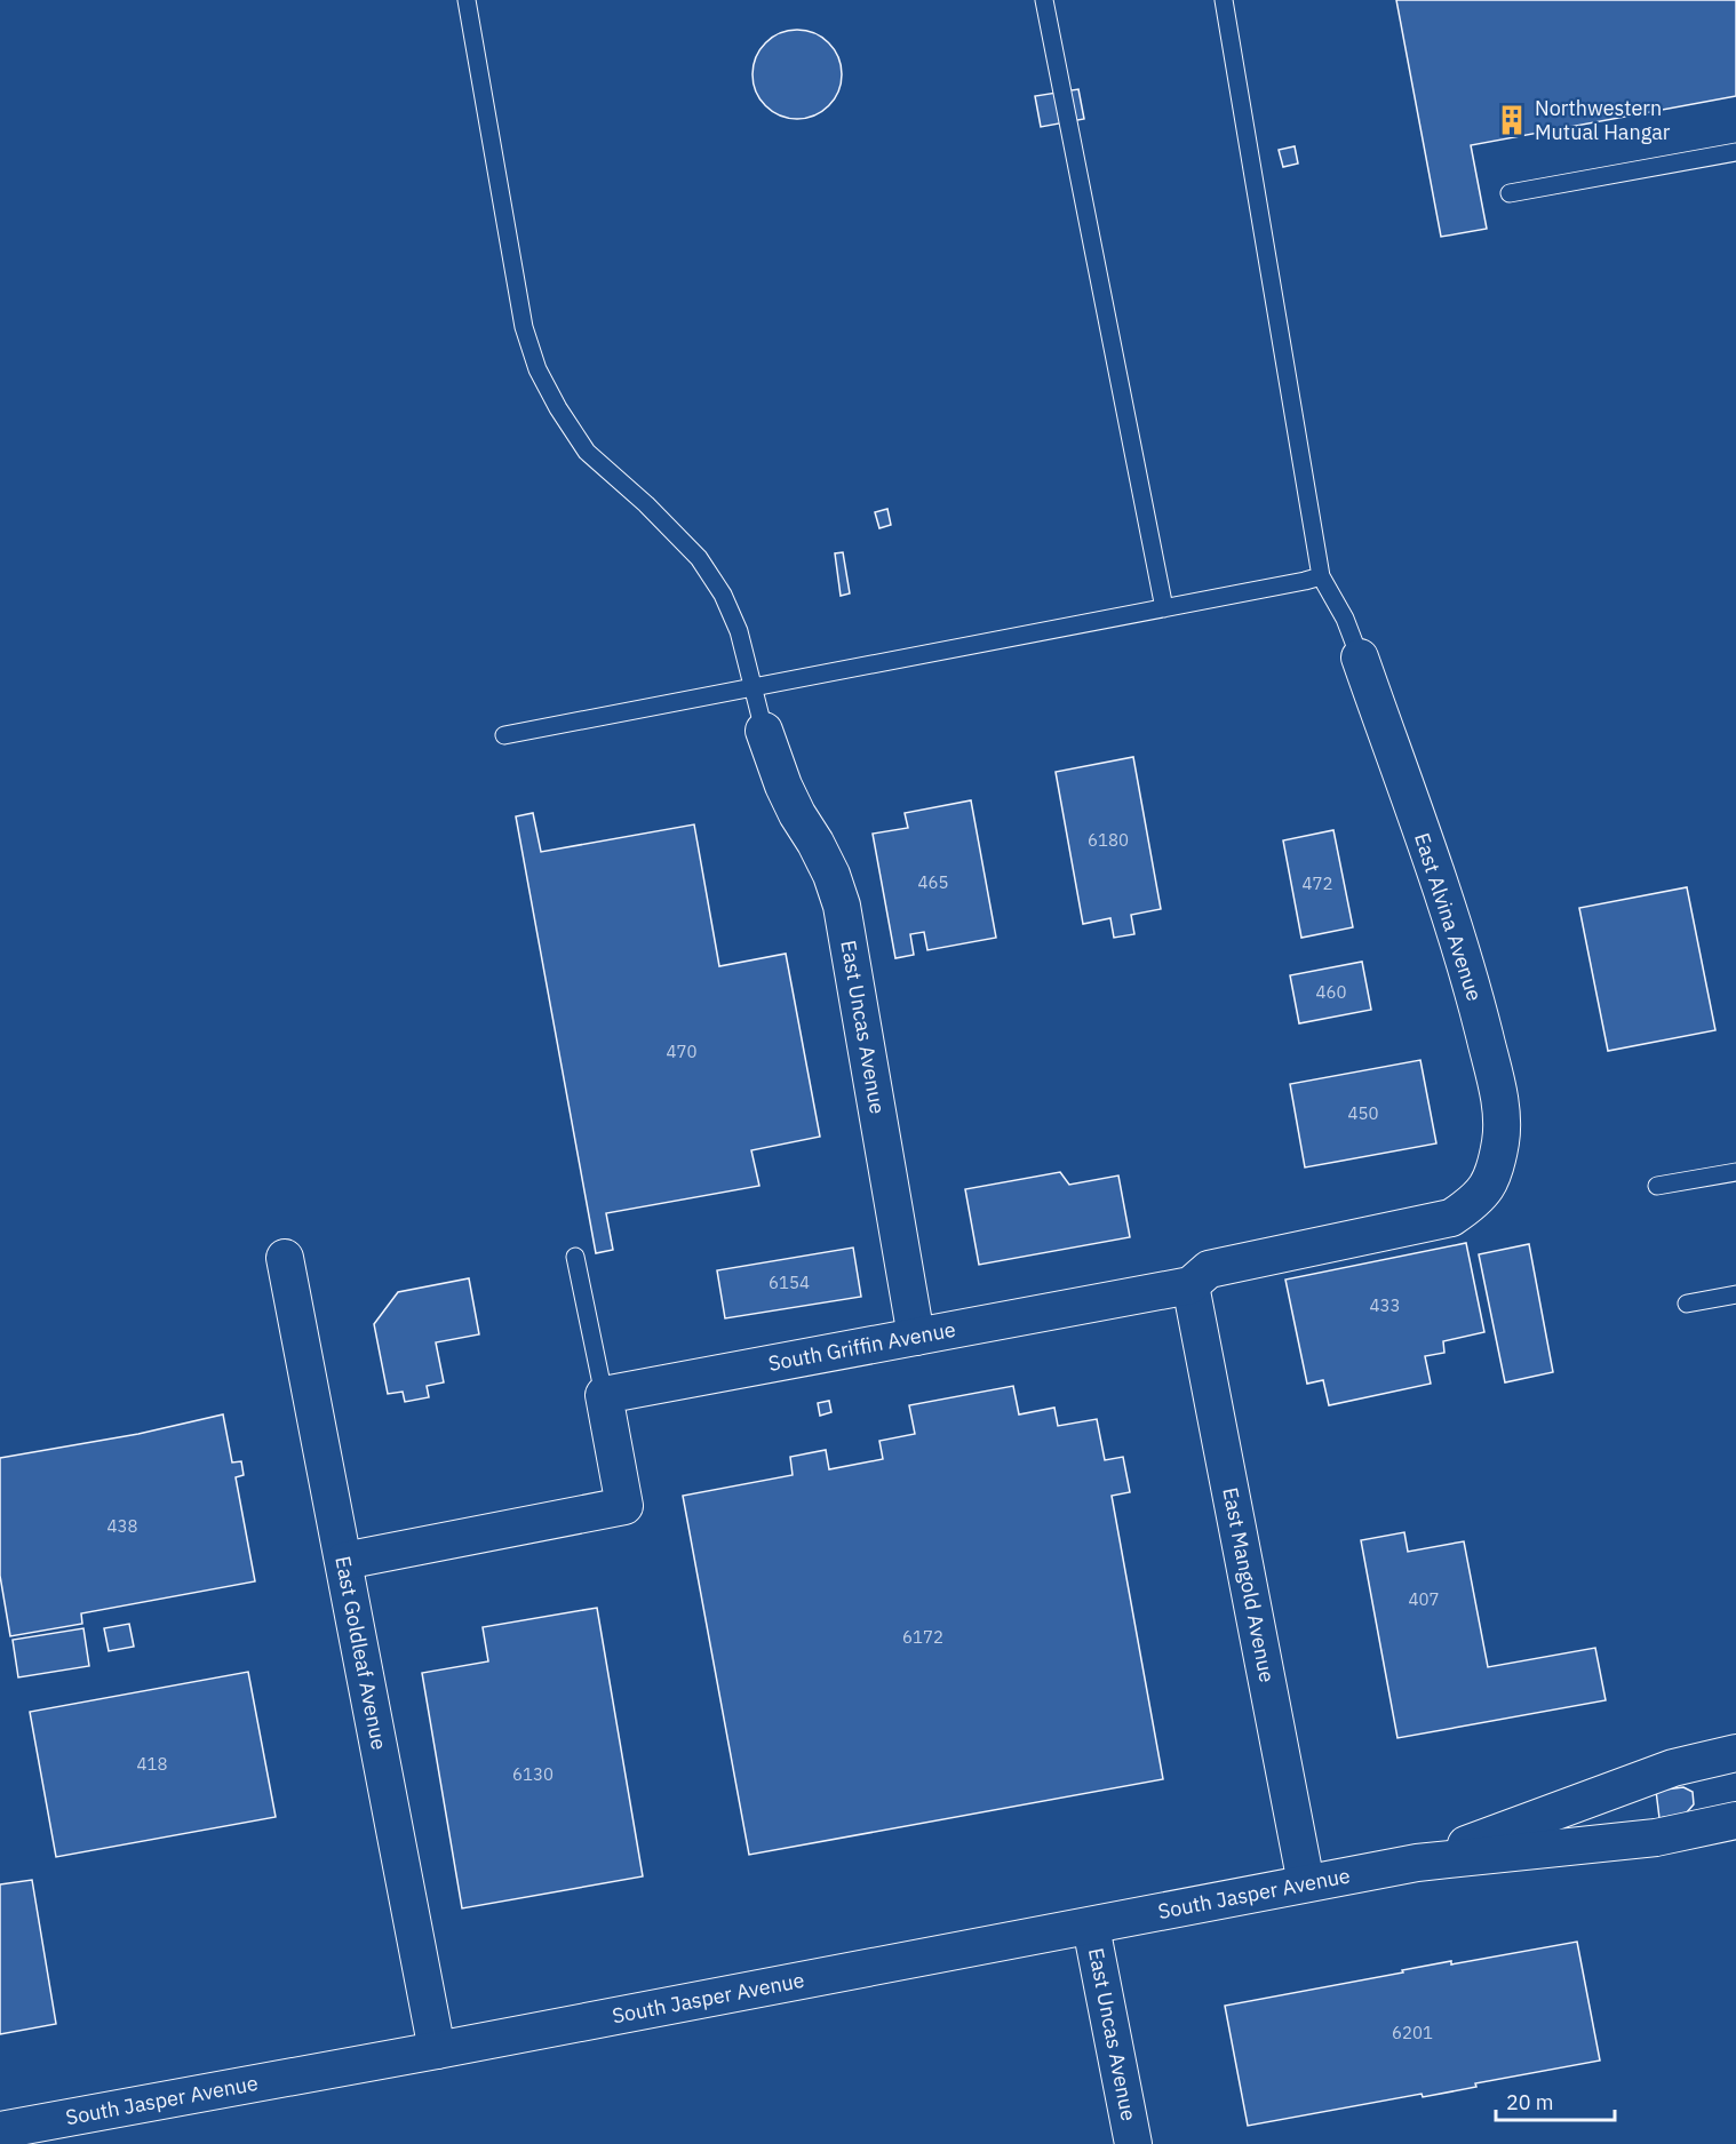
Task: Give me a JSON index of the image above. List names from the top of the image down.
{
  "streets": {
    "street": [
      "East Alvina Avenue",
      "East Uncas Avenue",
      "South Griffin Avenue",
      "East Mangold Avenue",
      "East Goldleaf Avenue",
      "South Jasper Avenue"
    ]
  },
  "crossings": [
    ["East Alvina Avenue", "South Griffin Avenue"],
    ["East Uncas Avenue", "South Griffin Avenue"],
    ["East Uncas Avenue", "South Jasper Avenue"],
    ["South Griffin Avenue", "East Mangold Avenue"],
    ["East Mangold Avenue", "South Jasper Avenue"],
    ["East Goldleaf Avenue", "South Jasper Avenue"]
  ],
  "places": {
    "building": ["Northwestern Mutual Hangar"]
  },
  "house_numbers": [
    "6180",
    "465",
    "472",
    "460",
    "470",
    "450",
    "6154",
    "433",
    "438",
    "407",
    "6172",
    "418",
    "6130",
    "6201"
  ],
  "scale_bar": "20 m"
}
